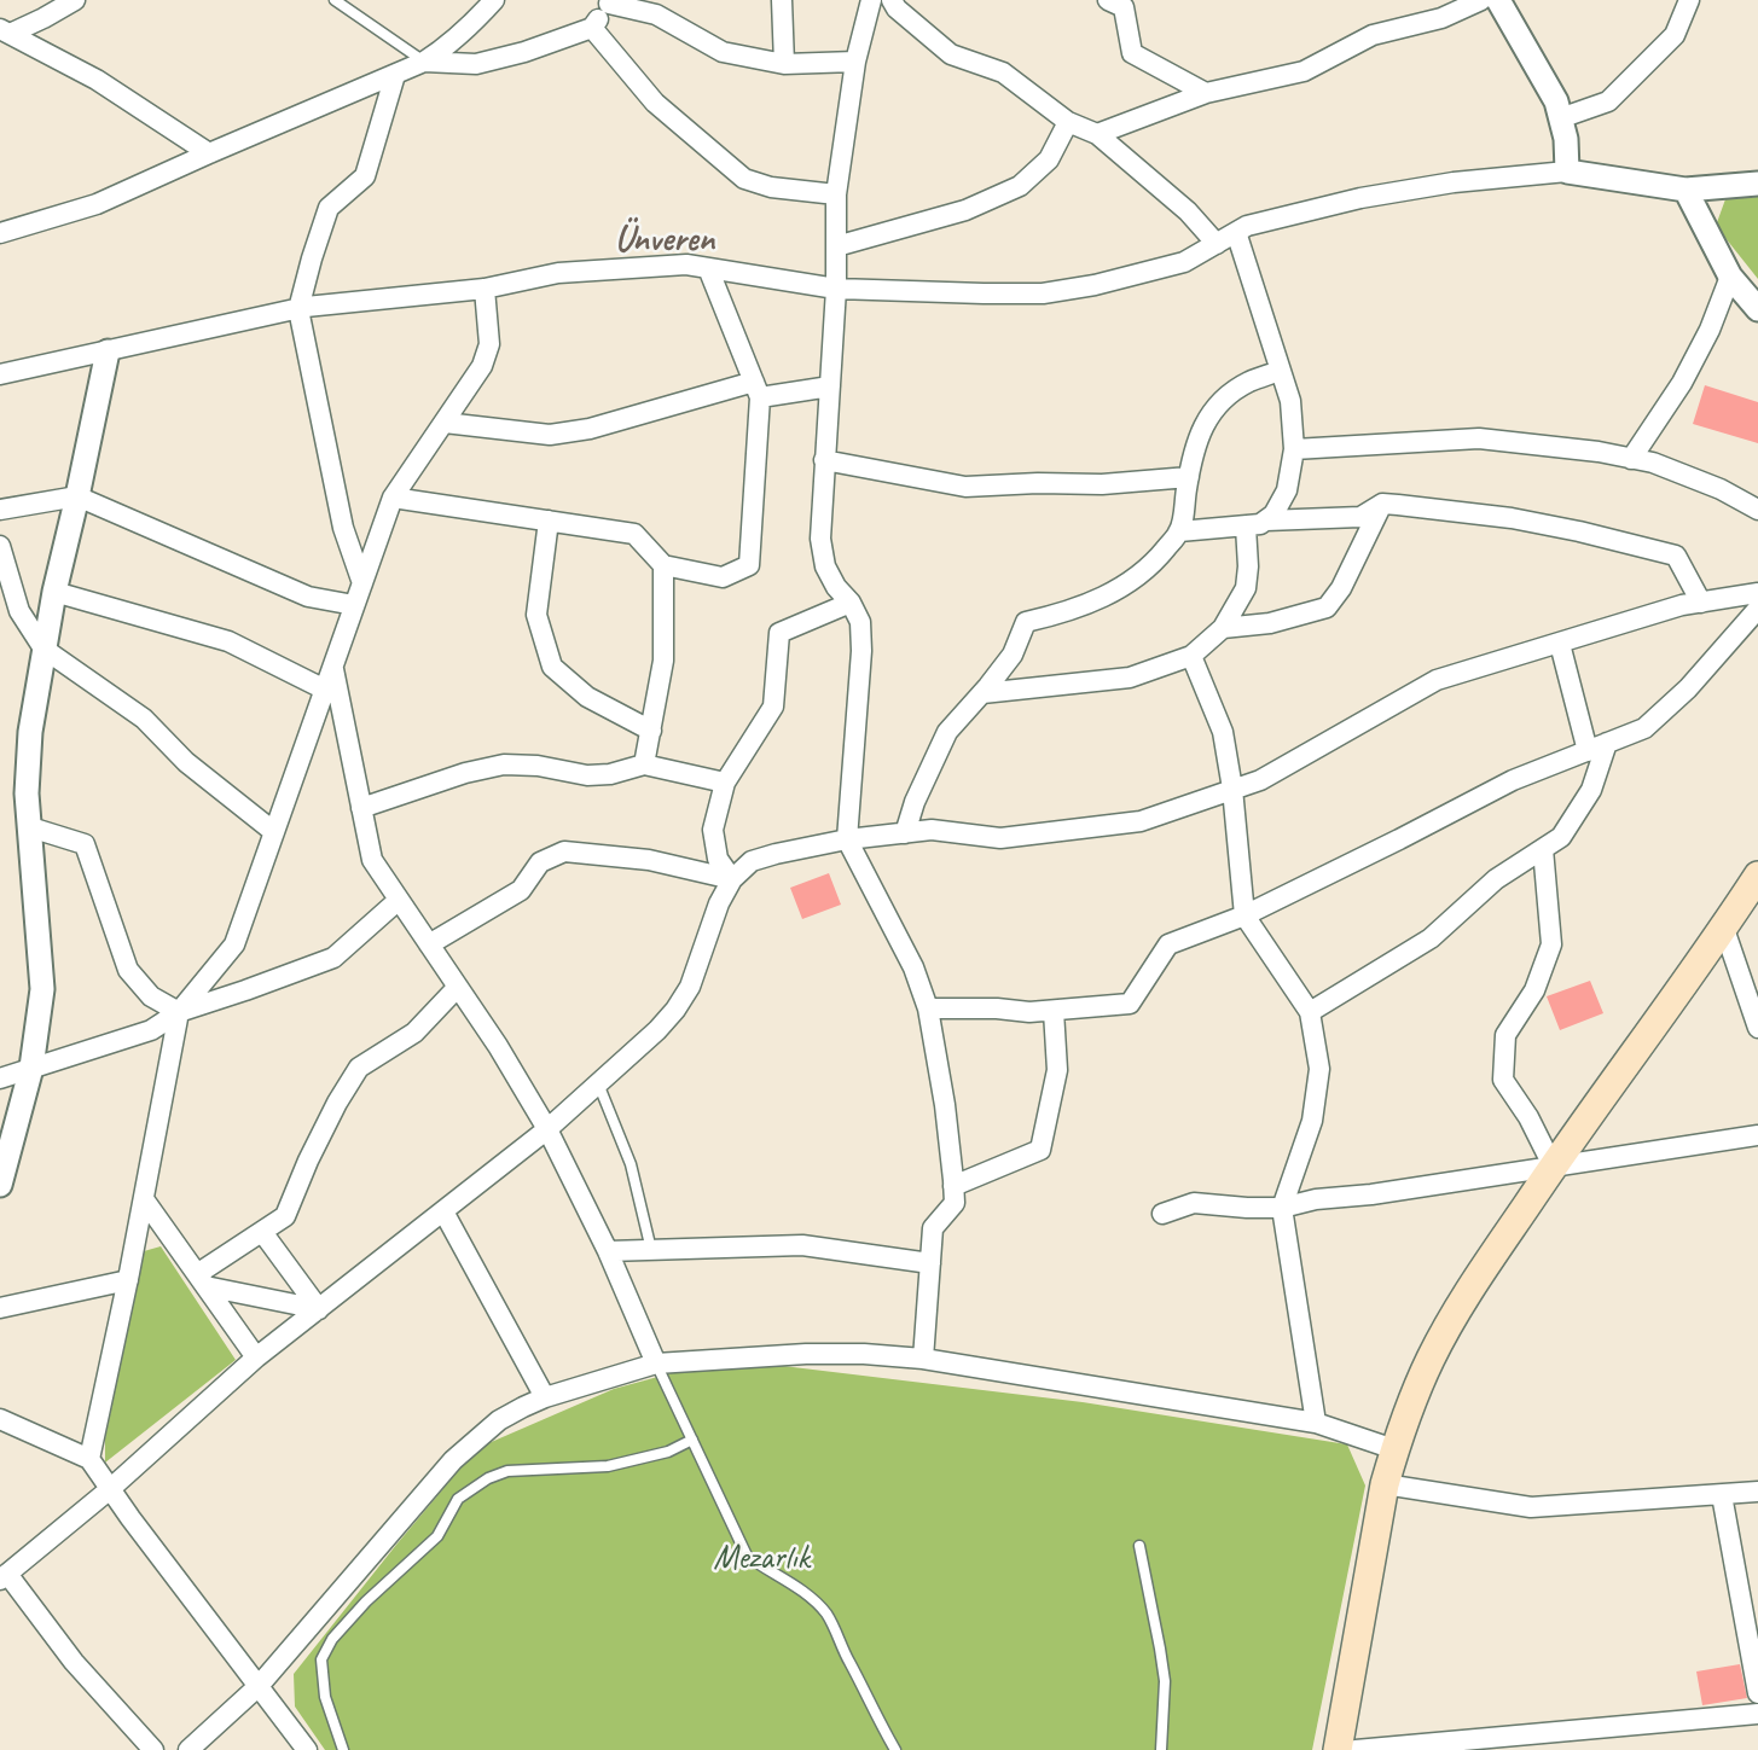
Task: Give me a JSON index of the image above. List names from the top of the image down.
{
  "districts": ["Ünveren"],
  "parks": ["Mezarlık"]
}
